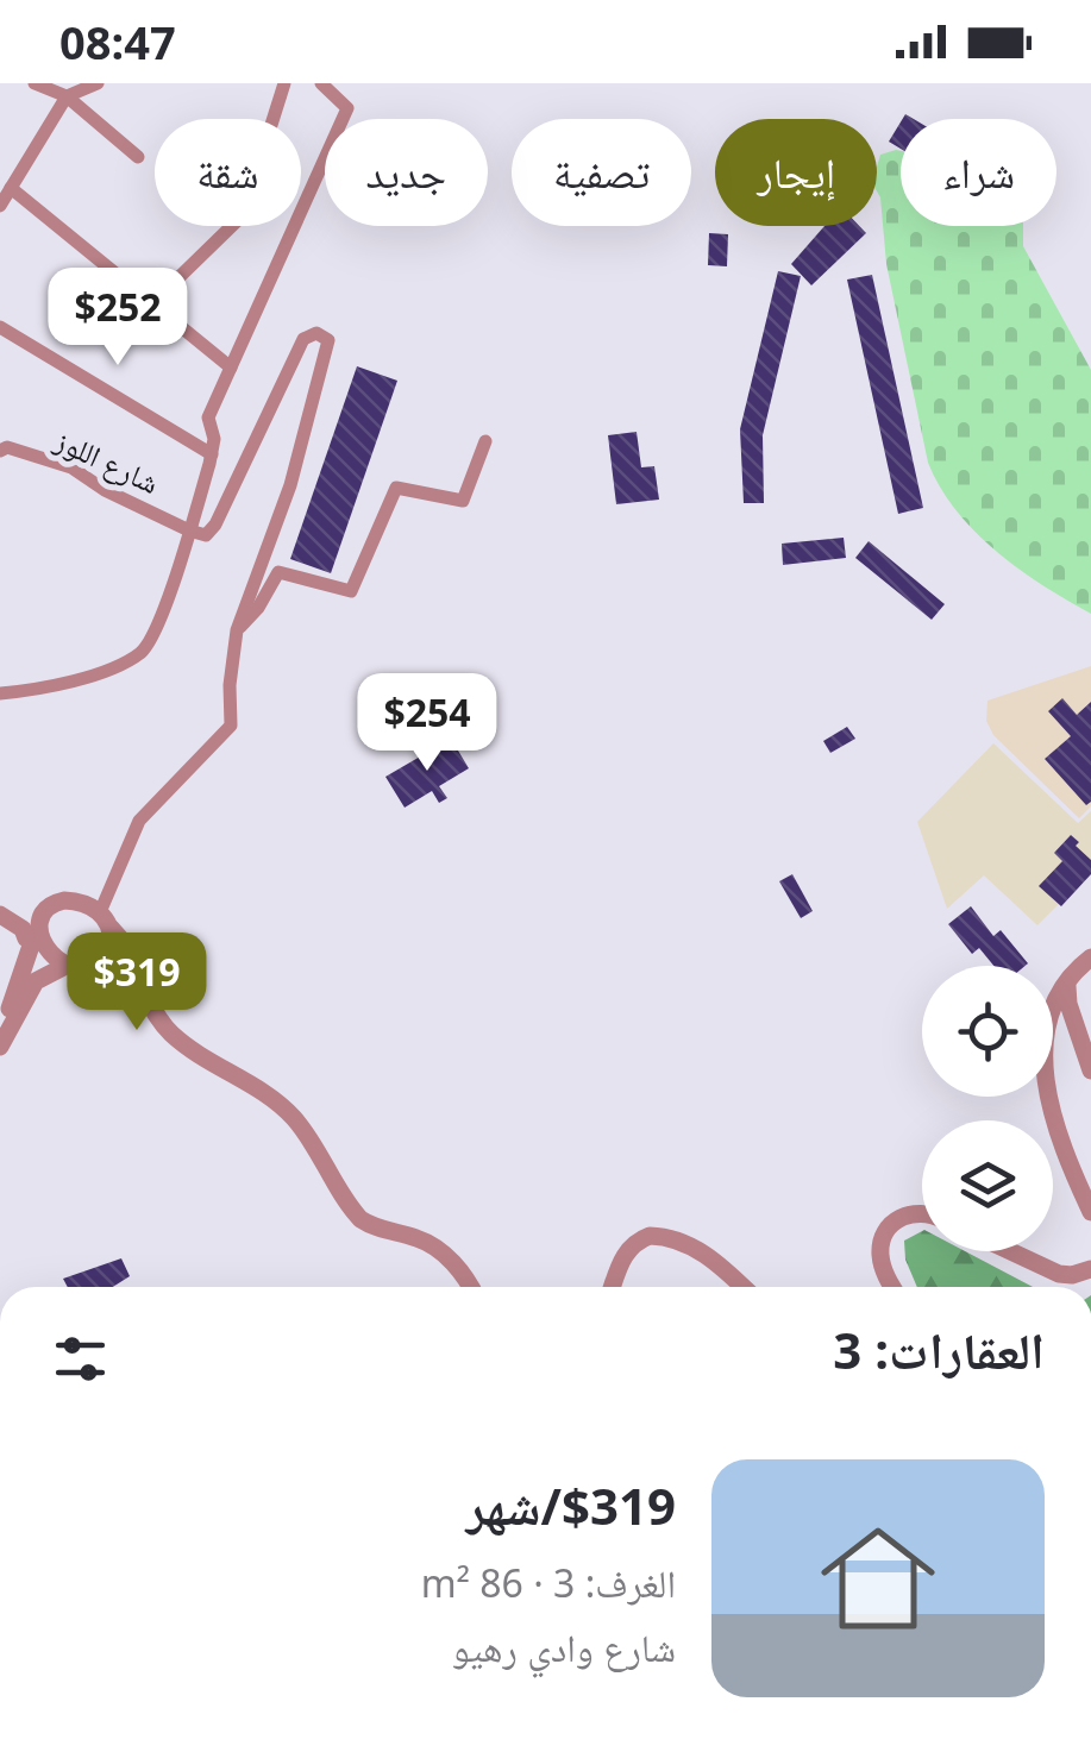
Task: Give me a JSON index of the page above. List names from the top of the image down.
{
  "streets": {
    "street": ["شارع اللوز"]
  },
  "page": {
    "status": "08:47",
    "chip": [
      "شراء",
      "إيجار",
      "تصفية",
      "جديد",
      "شقة"
    ],
    "price": ["$252", "$254", "$319"],
    "heading": "العقارات: 3",
    "list": [
      {
        "name": "$319/شهر",
        "note": "الغرف: 3 · 86 m² · شارع وادي رهيو"
      }
    ]
  }
}
